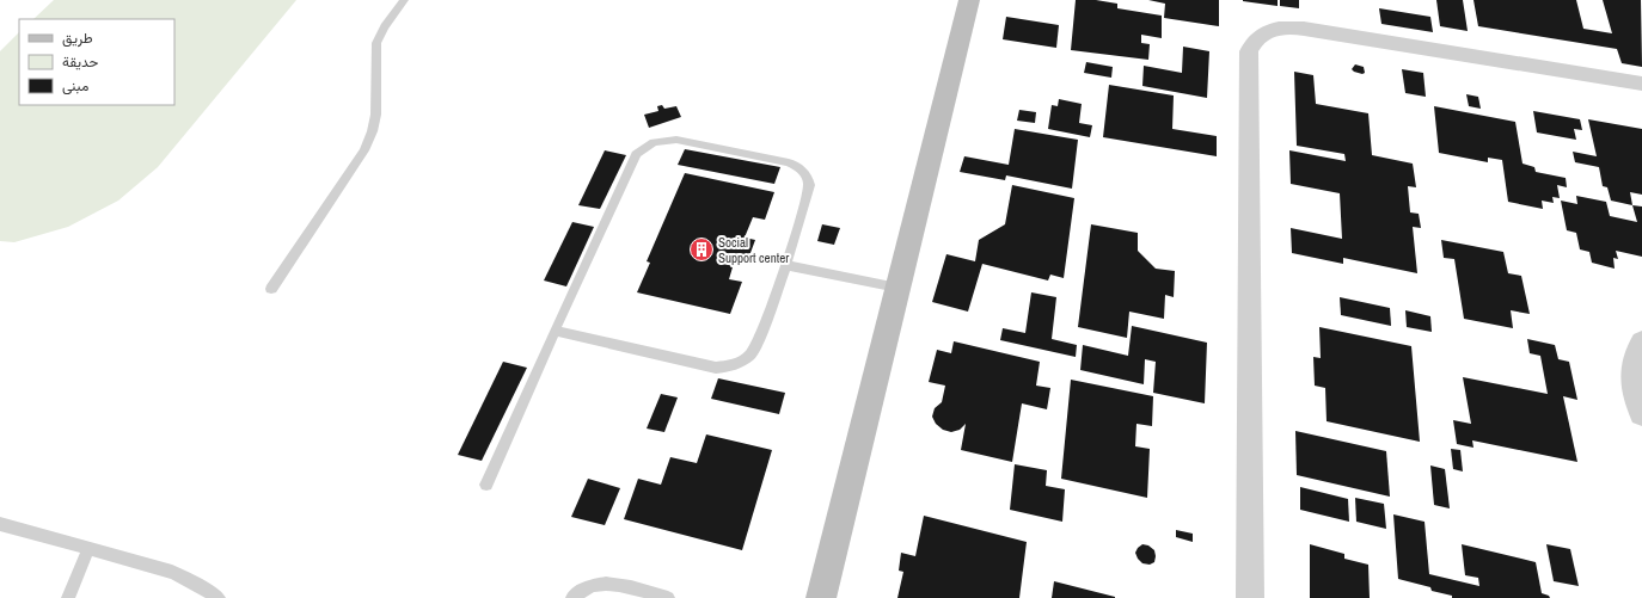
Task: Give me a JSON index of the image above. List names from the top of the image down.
{
  "places": {
    "building": ["Social Support center"]
  },
  "legend": ["طريق", "حديقة", "مبنى"]
}
